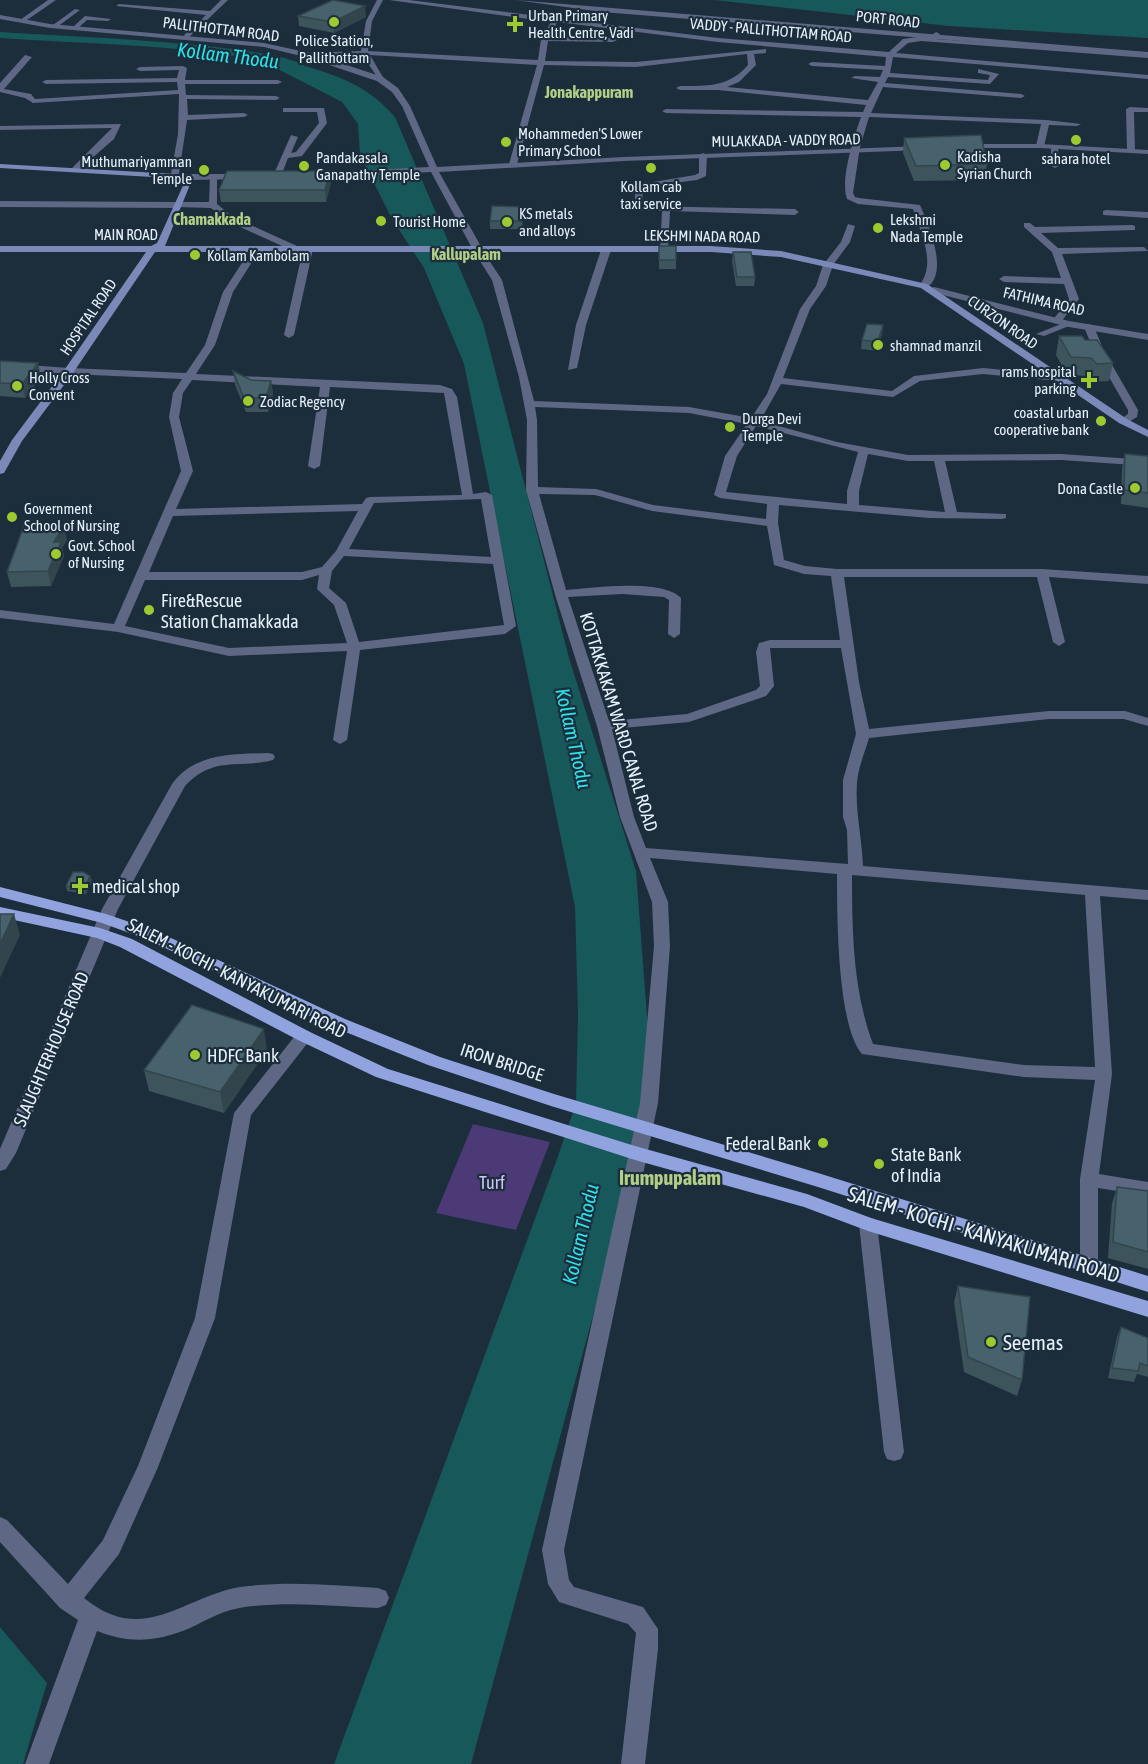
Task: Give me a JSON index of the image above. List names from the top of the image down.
{
  "streets": {
    "main road": [
      "MAIN ROAD",
      "LEKSHMI NADA ROAD",
      "HOSPITAL ROAD",
      "CURZON ROAD",
      "SALEM - KOCHI - KANYAKUMARI ROAD",
      "IRON BRIDGE"
    ],
    "street": [
      "PORT ROAD",
      "PALLITHOTTAM ROAD",
      "VADDY - PALLITHOTTAM ROAD",
      "MULAKKADA - VADDY ROAD",
      "FATHIMA ROAD",
      "KOTTAKKAKAM WARD CANAL ROAD",
      "SLAUGHTERHOUSE ROAD"
    ]
  },
  "crossings": [
    ["PALLITHOTTAM ROAD", "MULAKKADA - VADDY ROAD"],
    ["PALLITHOTTAM ROAD", "LEKSHMI NADA ROAD"],
    ["PALLITHOTTAM ROAD", "KOTTAKKAKAM WARD CANAL ROAD"],
    ["MAIN ROAD", "LEKSHMI NADA ROAD"],
    ["MAIN ROAD", "HOSPITAL ROAD"],
    ["LEKSHMI NADA ROAD", "FATHIMA ROAD"],
    ["LEKSHMI NADA ROAD", "CURZON ROAD"],
    ["LEKSHMI NADA ROAD", "KOTTAKKAKAM WARD CANAL ROAD"],
    ["FATHIMA ROAD", "CURZON ROAD"],
    ["SALEM - KOCHI - KANYAKUMARI ROAD", "SLAUGHTERHOUSE ROAD"],
    ["SALEM - KOCHI - KANYAKUMARI ROAD", "IRON BRIDGE"]
  ],
  "districts": [
    "Jonakappuram",
    "Chamakkada",
    "Kallupalam",
    "Irumpupalam"
  ],
  "water": ["Kollam Thodu"],
  "parks": ["Turf"],
  "places": {
    "other": [
      "Police Station, Pallithottam",
      "sahara hotel",
      "Mohammeden'S Lower Primary School",
      "Kadisha Syrian Church",
      "Pandakasala Ganapathy Temple",
      "Kollam cab taxi service",
      "Muthumariyamman Temple",
      "Tourist Home",
      "KS metals and alloys",
      "Lekshmi Nada Temple",
      "Kollam Kambolam",
      "shamnad manzil",
      "Holly Cross Convent",
      "Zodiac Regency",
      "coastal urban cooperative bank",
      "Durga Devi Temple",
      "Dona Castle",
      "Government School of Nursing",
      "Govt. School of Nursing",
      "Fire&Rescue Station Chamakkada",
      "HDFC Bank",
      "Federal Bank",
      "State Bank of India",
      "Seemas"
    ],
    "health": ["Urban Primary Health Centre, Vadi", "rams hospital parking", "medical shop"]
  }
}
